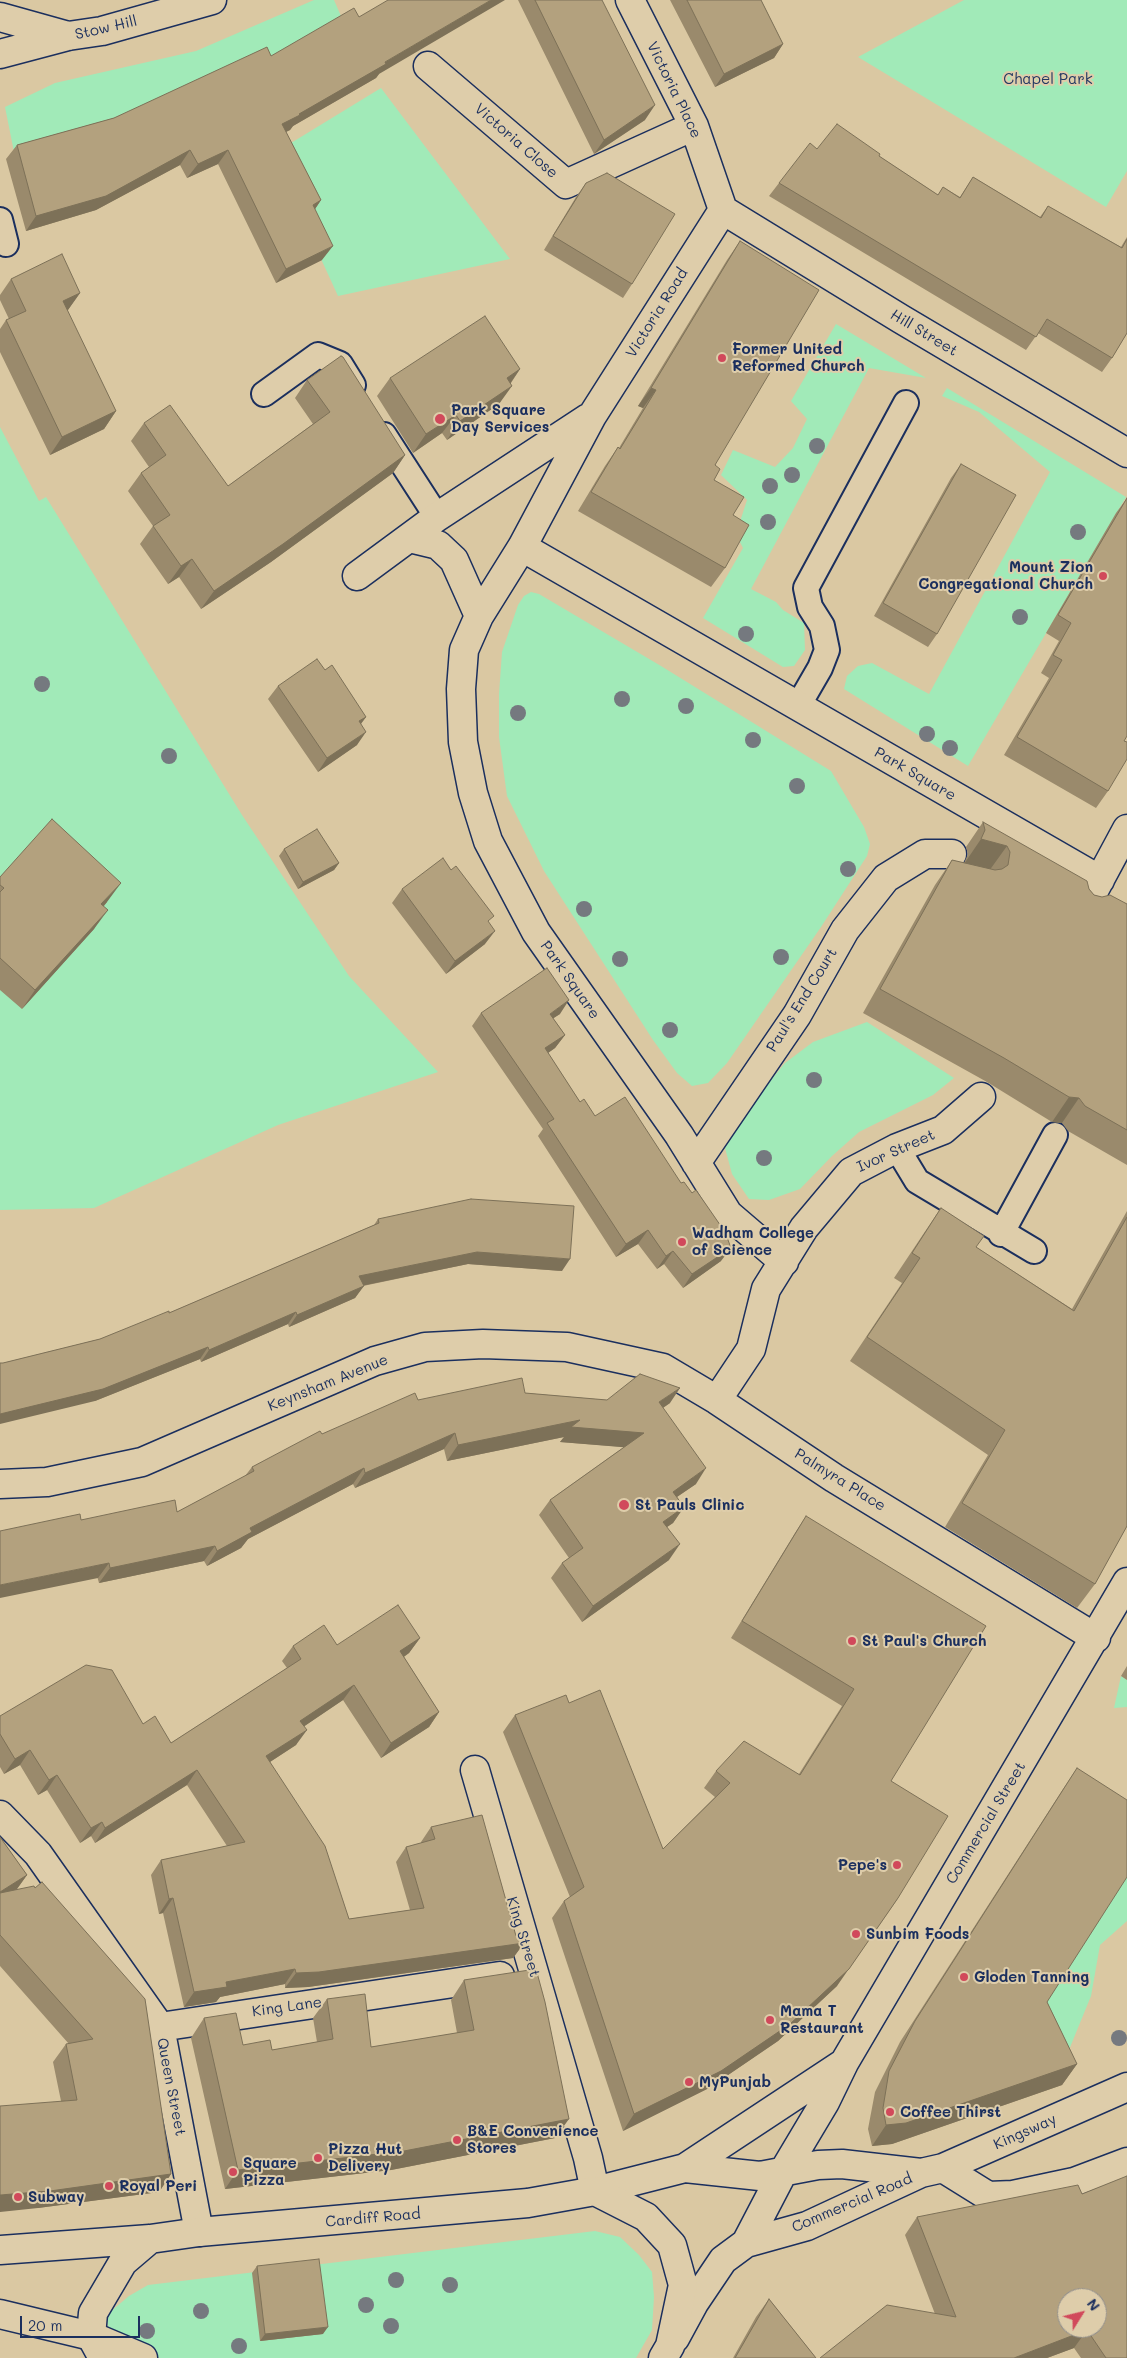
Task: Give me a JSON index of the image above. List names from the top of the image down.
{
  "streets": {
    "street": [
      "Stow Hill",
      "Victoria Place",
      "Victoria Close",
      "Victoria Road",
      "Hill Street",
      "Park Square",
      "Paul's End Court",
      "Ivor Street",
      "Keynsham Avenue",
      "Palmyra Place",
      "Commercial Street",
      "King Street",
      "King Lane",
      "Queen Street",
      "Kingsway",
      "Commercial Road",
      "Cardiff Road"
    ]
  },
  "crossings": [
    ["Victoria Place", "Victoria Close"],
    ["Victoria Place", "Victoria Road"],
    ["Victoria Place", "Hill Street"],
    ["Victoria Road", "Hill Street"],
    ["Victoria Road", "Park Square"],
    ["Park Square", "Paul's End Court"],
    ["Park Square", "Ivor Street"],
    ["Keynsham Avenue", "Palmyra Place"],
    ["Palmyra Place", "Commercial Street"],
    ["Commercial Street", "Commercial Road"],
    ["King Street", "King Lane"],
    ["King Street", "Commercial Road"],
    ["King Street", "Cardiff Road"],
    ["King Lane", "Queen Street"],
    ["Queen Street", "Cardiff Road"],
    ["Kingsway", "Commercial Road"],
    ["Commercial Road", "Cardiff Road"]
  ],
  "parks": ["Chapel Park"],
  "places": [
    "Former United Reformed Church",
    "Park Square Day Services",
    "Mount Zion Congregational Church",
    "Wadham College of Science",
    "St Pauls Clinic",
    "St Paul's Church",
    "Pepe's",
    "Sunbim Foods",
    "Gloden Tanning",
    "Mama T Restaurant",
    "MyPunjab",
    "Coffee Thirst",
    "B&E Convenience Stores",
    "Pizza Hut Delivery",
    "Square Pizza",
    "Royal Peri",
    "Subway"
  ],
  "scale_bar": "20 m",
  "north": "top right"
}
